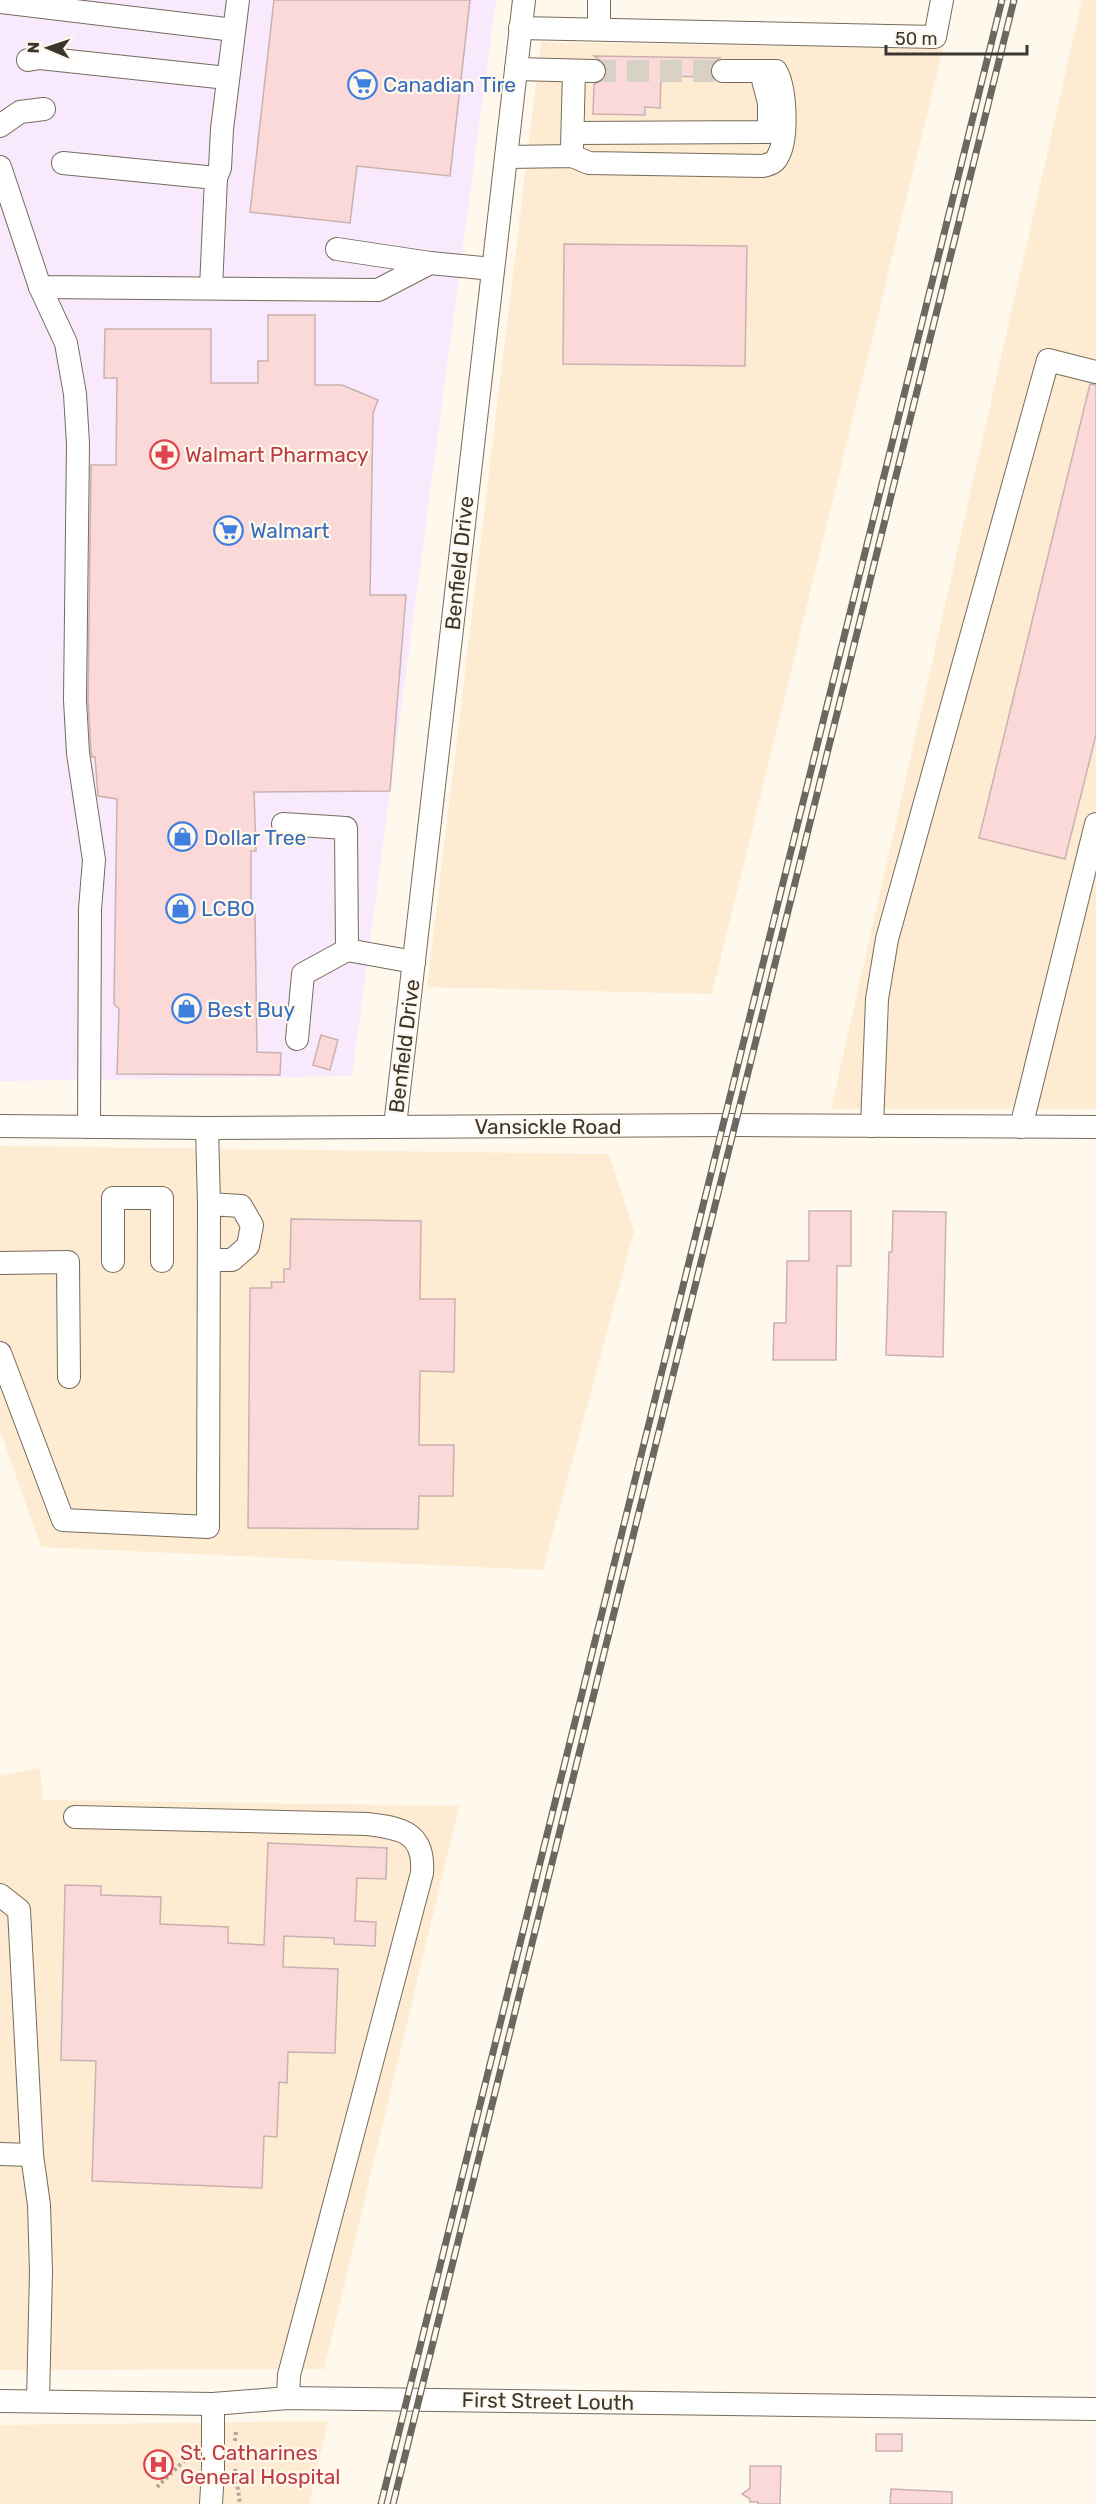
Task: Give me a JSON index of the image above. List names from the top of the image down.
{
  "streets": {
    "street": ["Benfield Drive", "Vansickle Road", "First Street Louth"]
  },
  "crossings": [
    ["Benfield Drive", "Vansickle Road"]
  ],
  "places": {
    "supermarket": ["Canadian Tire", "Walmart"],
    "pharmacy": ["Walmart Pharmacy"],
    "shop": ["Dollar Tree", "LCBO", "Best Buy"],
    "hospital": ["St. Catharines General Hospital"]
  },
  "scale_bar": "50 m",
  "north": "left"
}
